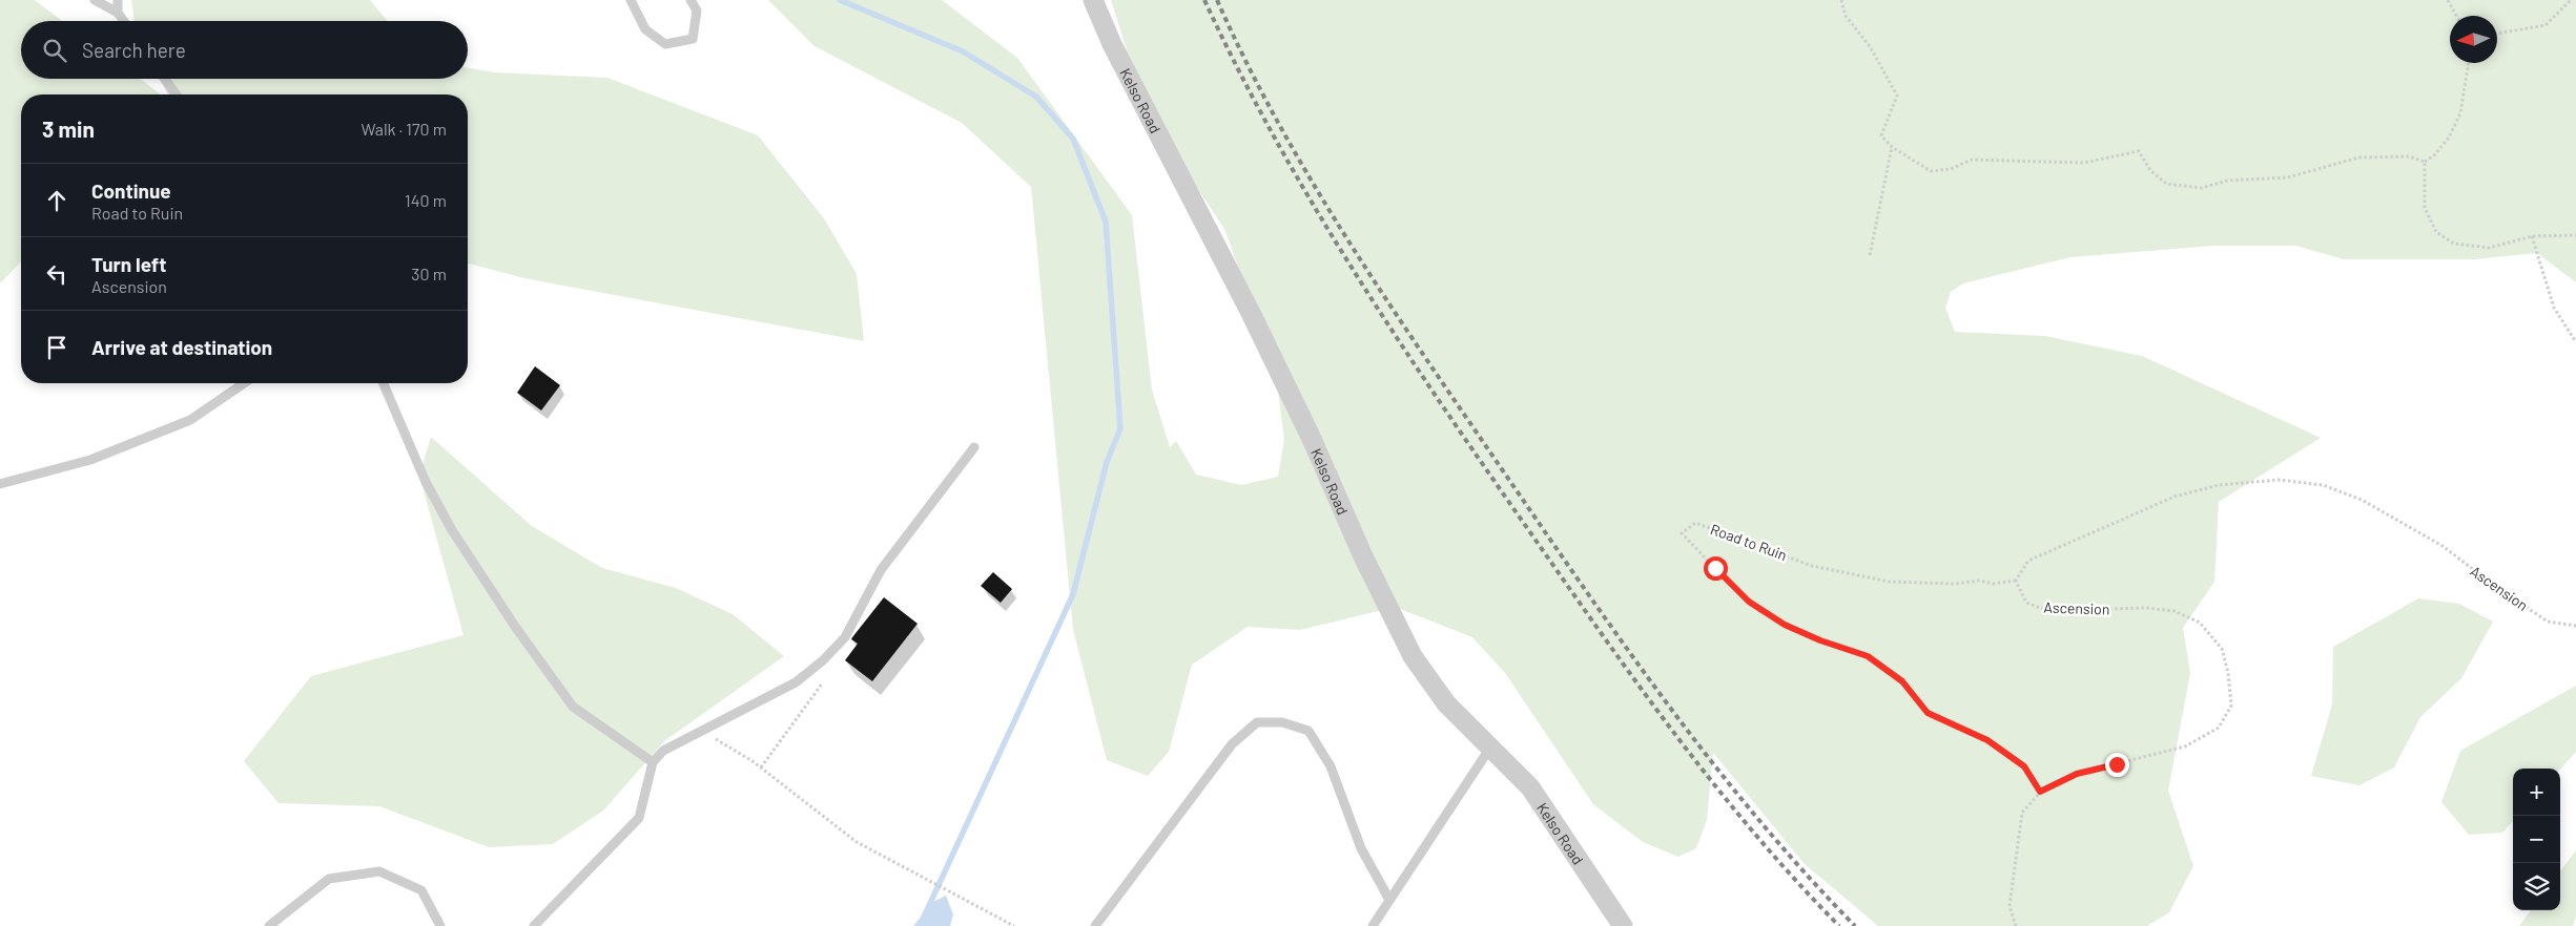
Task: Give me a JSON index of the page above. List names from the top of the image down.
{
  "streets": {
    "street": ["Kelso Road"],
    "path": ["Road to Ruin", "Ascension"]
  },
  "crossings": [
    ["Road to Ruin", "Ascension"]
  ],
  "north": "left",
  "page": {
    "search": "Search here",
    "heading": ["3 min", "Walk · 170 m"],
    "list": [
      ["Continue", "Road to Ruin", "140 m"],
      ["Turn left", "Ascension", "30 m"],
      "Arrive at destination"
    ],
    "map_buttons": ["+", "−"]
  }
}
